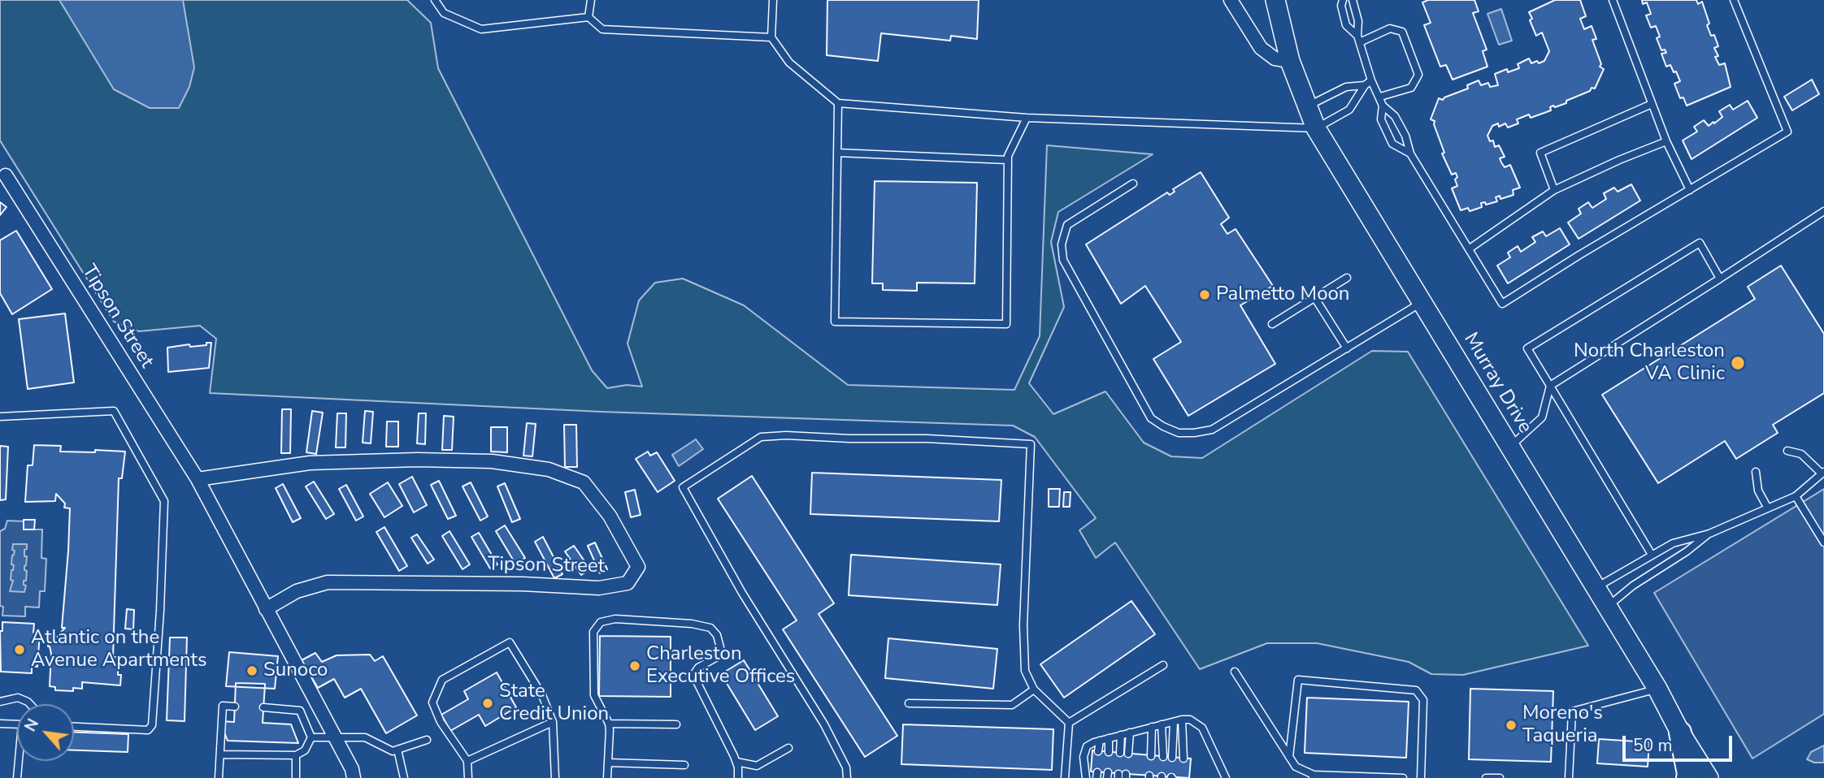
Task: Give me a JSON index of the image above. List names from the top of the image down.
{
  "streets": {
    "street": ["Tipson Street", "Murray Drive"]
  },
  "places": [
    "Palmetto Moon",
    "North Charleston VA Clinic",
    "Atlantic on the Avenue Apartments",
    "Charleston Executive Offices",
    "Sunoco",
    "State Credit Union",
    "Moreno's Taqueria"
  ],
  "scale_bar": "50 m",
  "north": "top left"
}
